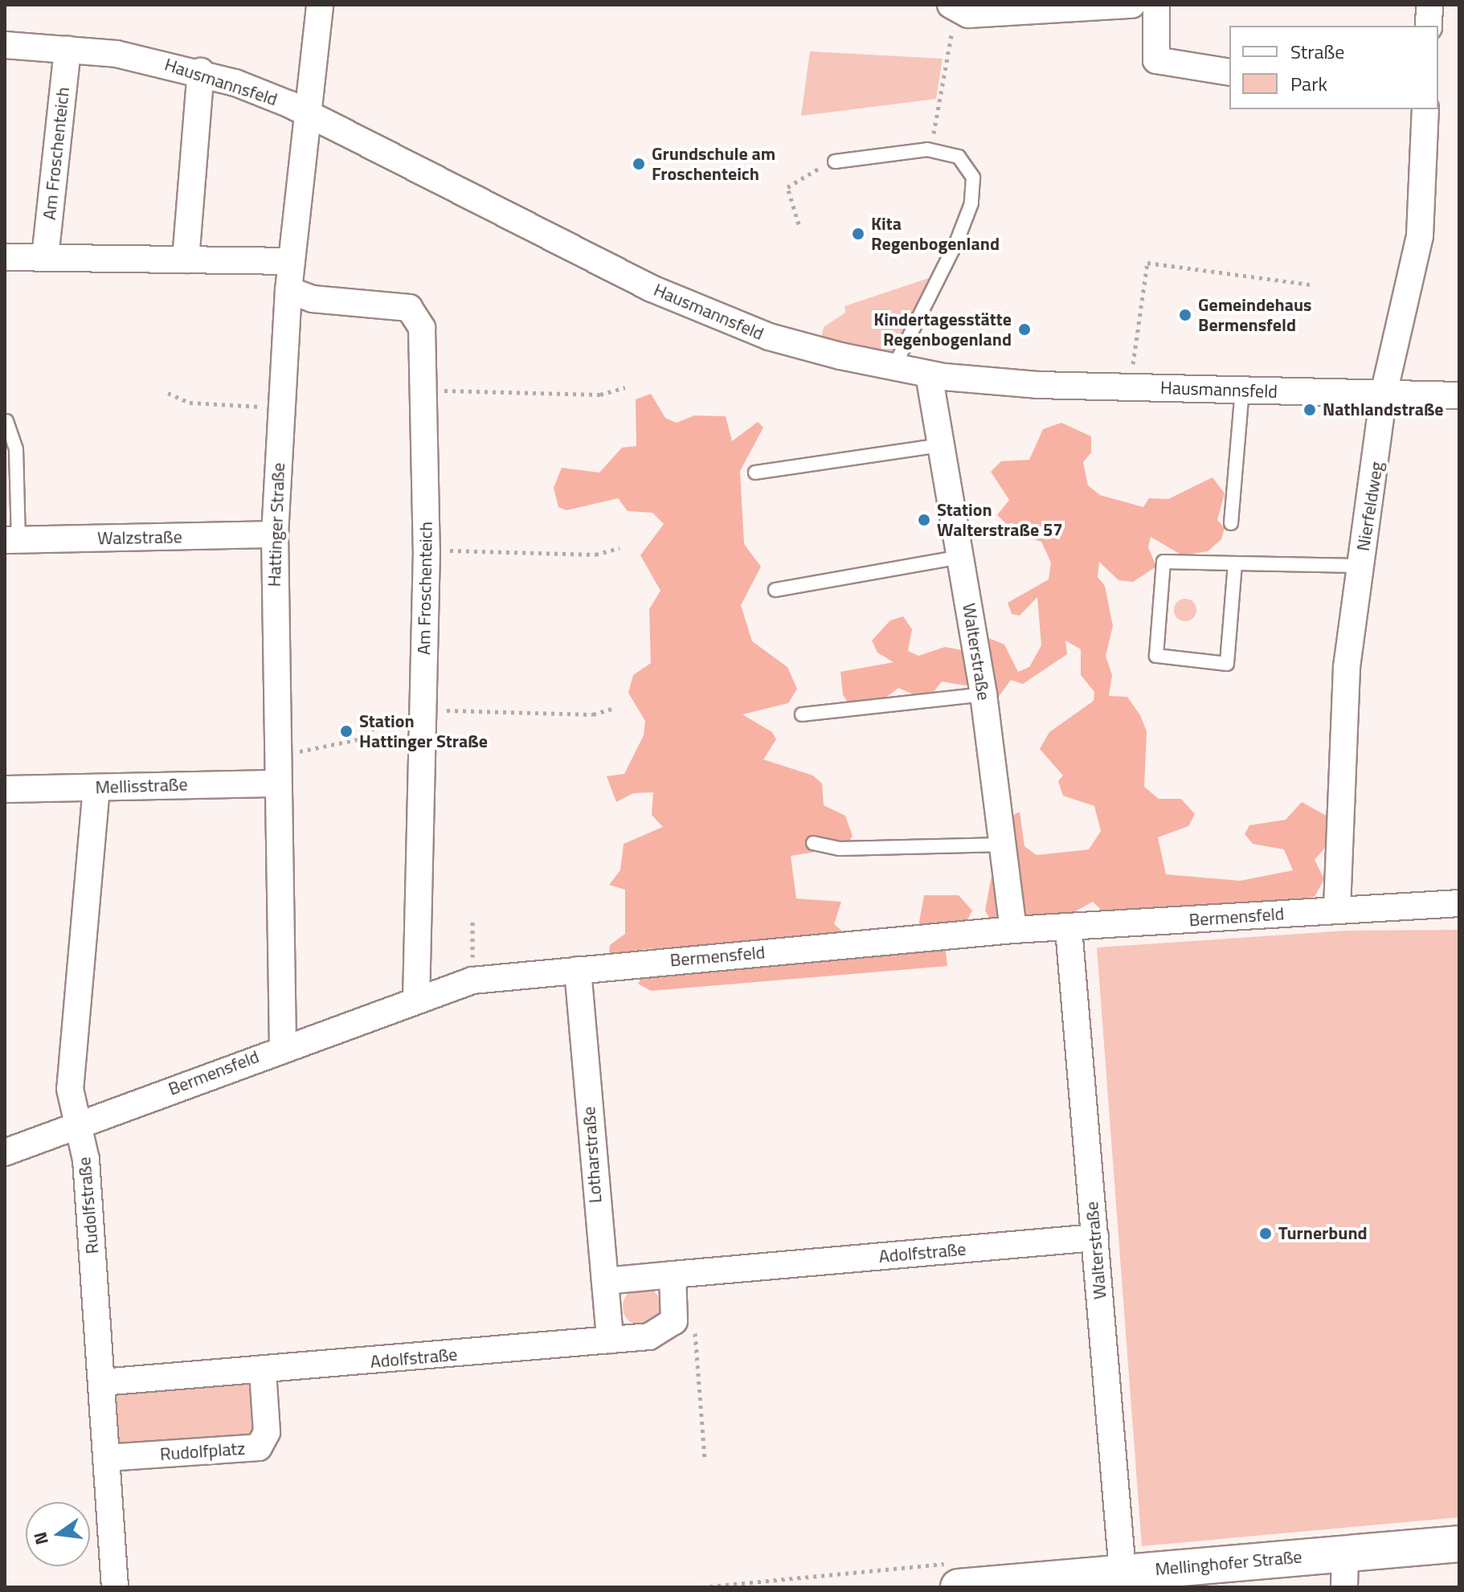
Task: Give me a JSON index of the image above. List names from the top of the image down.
{
  "streets": {
    "main road": ["Mellinghofer Straße"],
    "street": [
      "Hausmannsfeld",
      "Am Froschenteich",
      "Nierfeldweg",
      "Hattinger Straße",
      "Walzstraße",
      "Walterstraße",
      "Mellisstraße",
      "Bermensfeld",
      "Lotharstraße",
      "Rudolfstraße",
      "Adolfstraße",
      "Rudolfplatz"
    ]
  },
  "crossings": [
    ["Hausmannsfeld", "Am Froschenteich"],
    ["Hausmannsfeld", "Nierfeldweg"],
    ["Hausmannsfeld", "Hattinger Straße"],
    ["Hausmannsfeld", "Walterstraße"],
    ["Am Froschenteich", "Hattinger Straße"],
    ["Am Froschenteich", "Bermensfeld"],
    ["Nierfeldweg", "Bermensfeld"],
    ["Hattinger Straße", "Walzstraße"],
    ["Hattinger Straße", "Mellisstraße"],
    ["Hattinger Straße", "Bermensfeld"],
    ["Walterstraße", "Bermensfeld"],
    ["Walterstraße", "Adolfstraße"],
    ["Walterstraße", "Mellinghofer Straße"],
    ["Mellisstraße", "Rudolfstraße"],
    ["Bermensfeld", "Lotharstraße"],
    ["Bermensfeld", "Rudolfstraße"],
    ["Lotharstraße", "Adolfstraße"],
    ["Rudolfstraße", "Adolfstraße"],
    ["Rudolfstraße", "Rudolfplatz"],
    ["Adolfstraße", "Rudolfplatz"]
  ],
  "places": [
    "Grundschule am Froschenteich",
    "Kita Regenbogenland",
    "Gemeindehaus Bermensfeld",
    "Kindertagesstätte Regenbogenland",
    "Nathlandstraße",
    "Station Walterstraße 57",
    "Station Hattinger Straße",
    "Turnerbund"
  ],
  "legend": ["Straße", "Park"],
  "north": "left"
}
